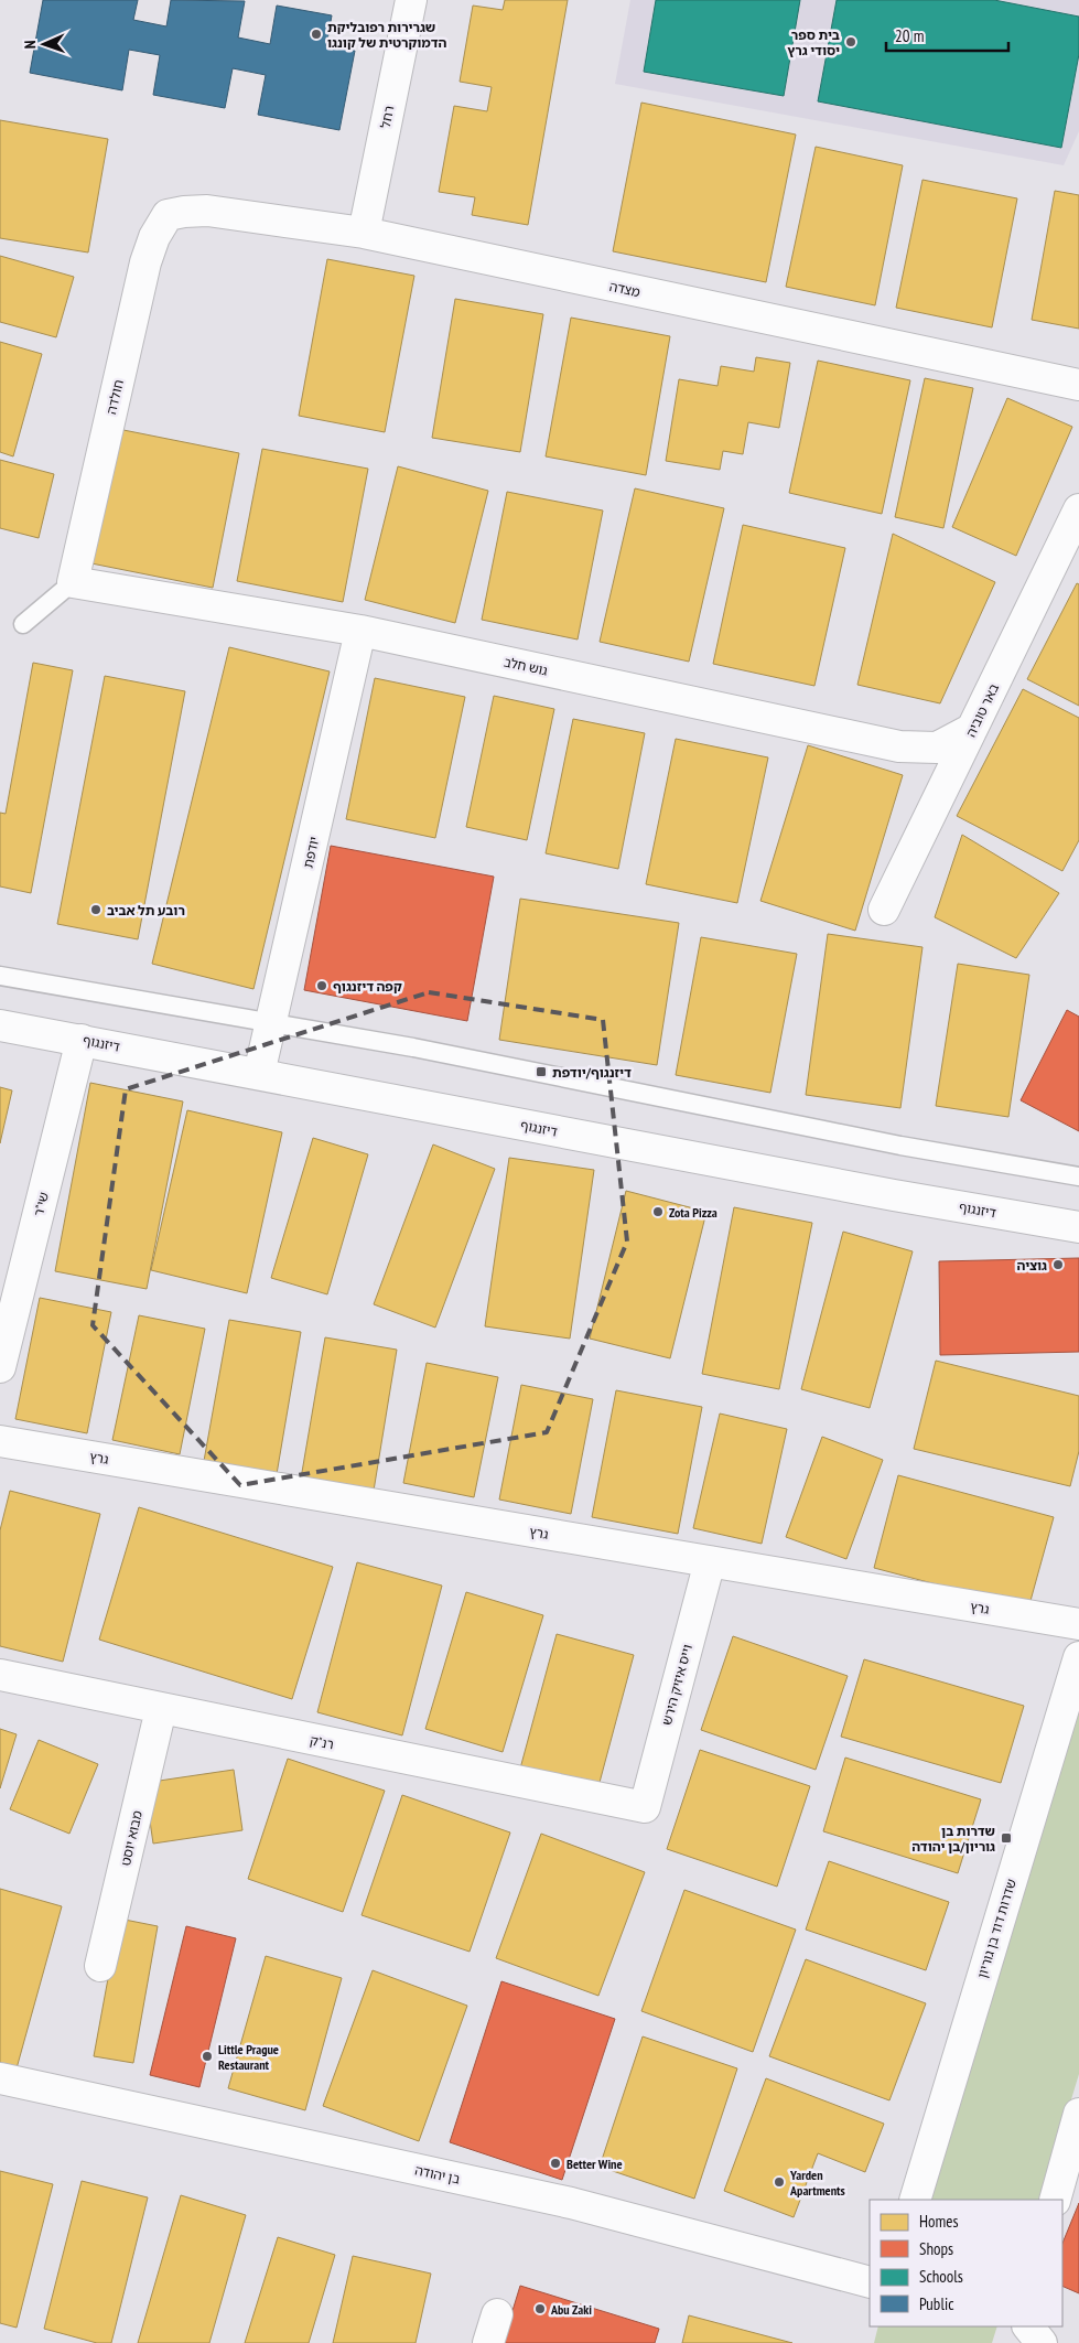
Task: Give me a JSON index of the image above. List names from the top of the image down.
{
  "streets": {
    "street": [
      "רחל",
      "מצדה",
      "חולדה",
      "גוש חלב",
      "באר טוביה",
      "יודפת",
      "דיזנגוף",
      "שי\"ר",
      "גרץ",
      "וייס איזיק הירש",
      "רנ\"ק",
      "מבוא יוסט",
      "שדרות דוד בן גוריון",
      "בן יהודה"
    ]
  },
  "crossings": [
    ["רחל", "מצדה"],
    ["מצדה", "חולדה"],
    ["חולדה", "גוש חלב"],
    ["גוש חלב", "באר טוביה"],
    ["גוש חלב", "יודפת"],
    ["יודפת", "דיזנגוף"],
    ["דיזנגוף", "שי\"ר"],
    ["גרץ", "וייס איזיק הירש"],
    ["וייס איזיק הירש", "רנ\"ק"],
    ["רנ\"ק", "מבוא יוסט"]
  ],
  "places": {
    "other": [
      "שגרירות רפובליקת הדמוקרטית של קונגו",
      "בית ספר יסודי גרץ",
      "רובע תל אביב",
      "קפה דיזנגוף",
      "Zota Pizza",
      "גוציה",
      "Little Prague Restaurant",
      "Better Wine",
      "Yarden Apartments",
      "Abu Zaki"
    ],
    "transit": ["דיזנגוף/יודפת", "שדרות בן גוריון/בן יהודה"]
  },
  "legend": [
    "Homes",
    "Shops",
    "Schools",
    "Public"
  ],
  "scale_bar": "20 m",
  "north": "left"
}
